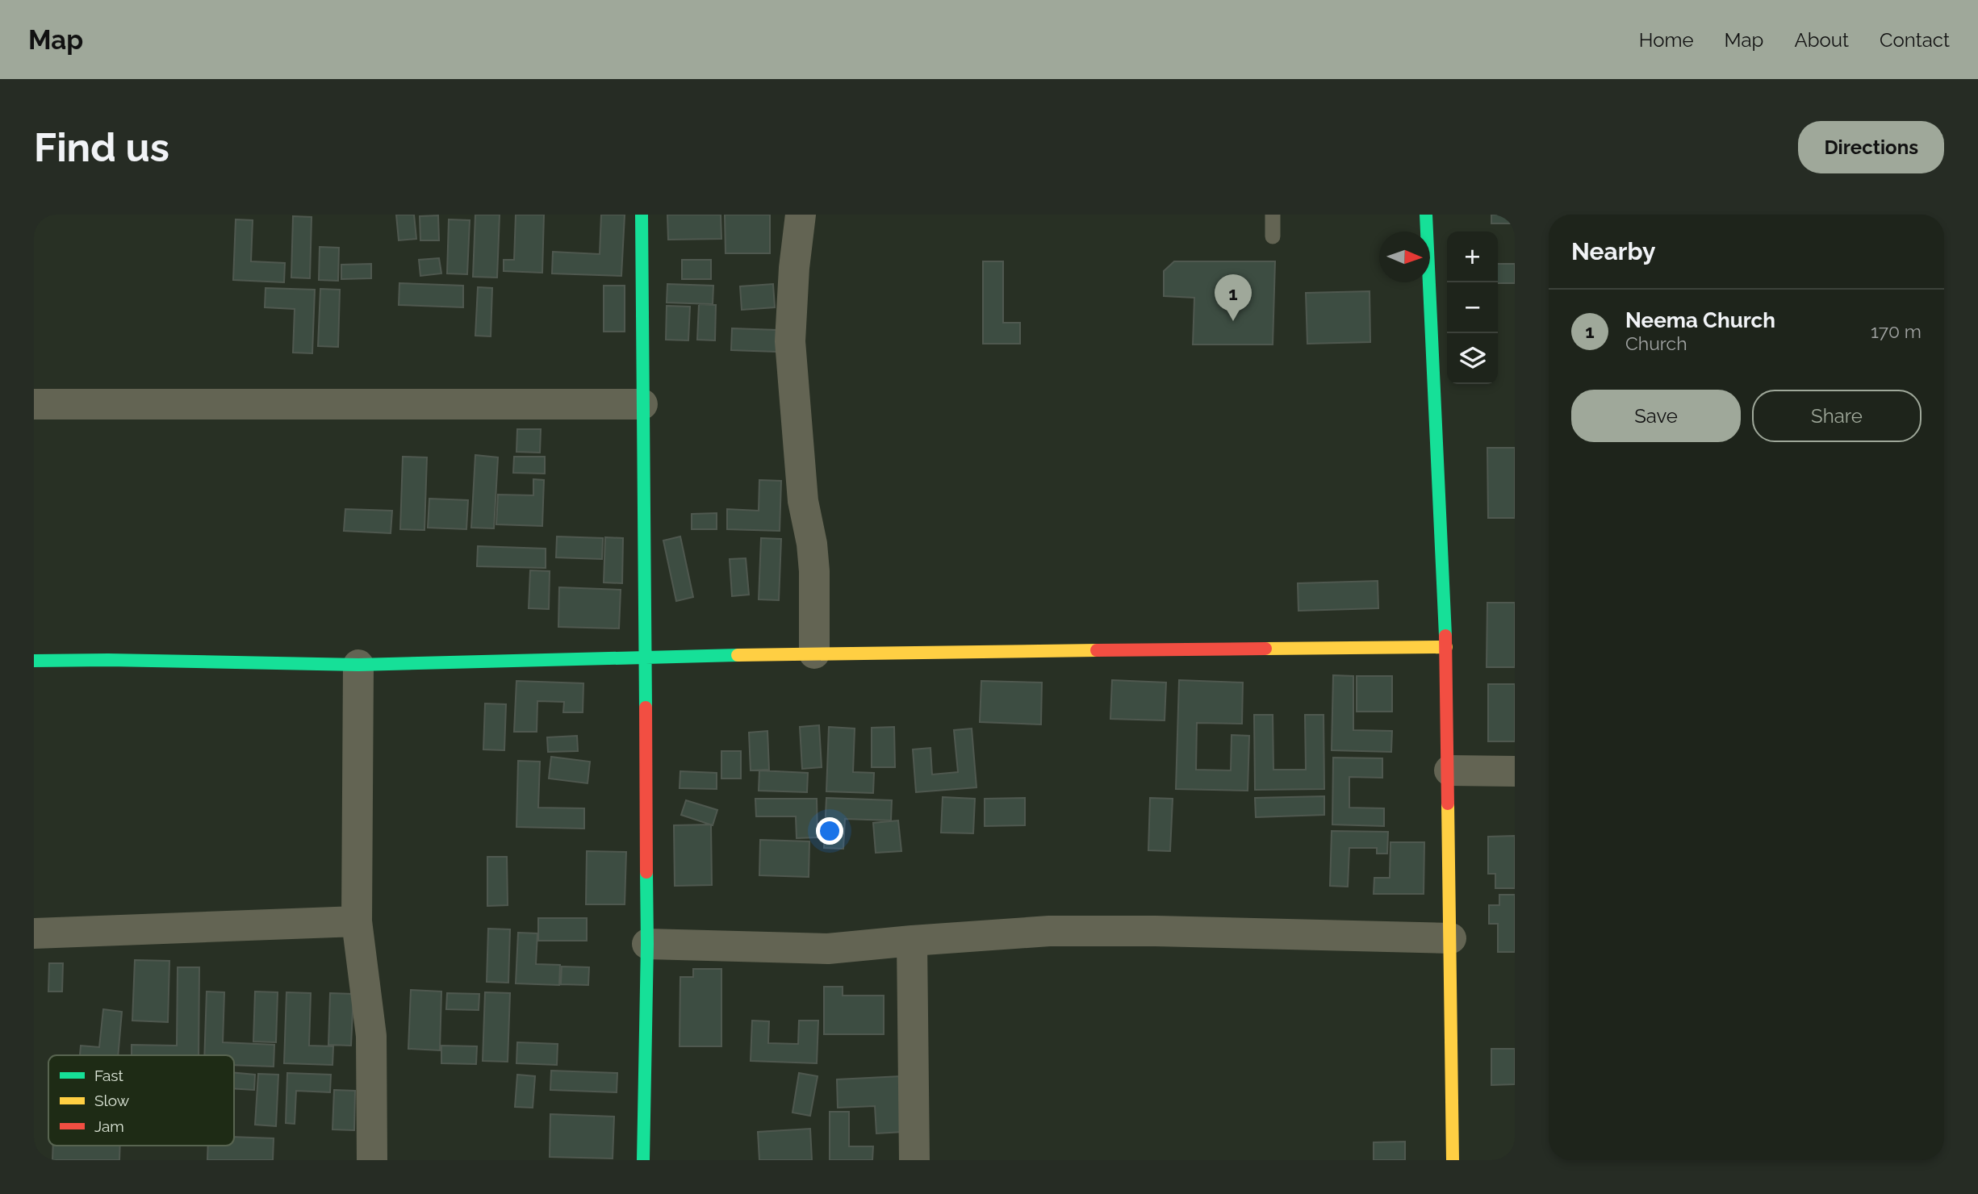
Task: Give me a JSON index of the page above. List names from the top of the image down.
{
  "legend": ["Fast", "Slow", "Jam"],
  "north": "right",
  "page": {
    "header": "Map",
    "nav": [
      "Home",
      "Map",
      "About",
      "Contact"
    ],
    "buttons": [
      "Directions",
      ["Save", "Share"]
    ],
    "title": "Find us",
    "heading": "Nearby",
    "map_buttons": ["+", "−"],
    "pins": "1",
    "list": [
      {
        "mark": "1",
        "name": "Neema Church",
        "note": "Church",
        "value": "170 m"
      }
    ]
  }
}
